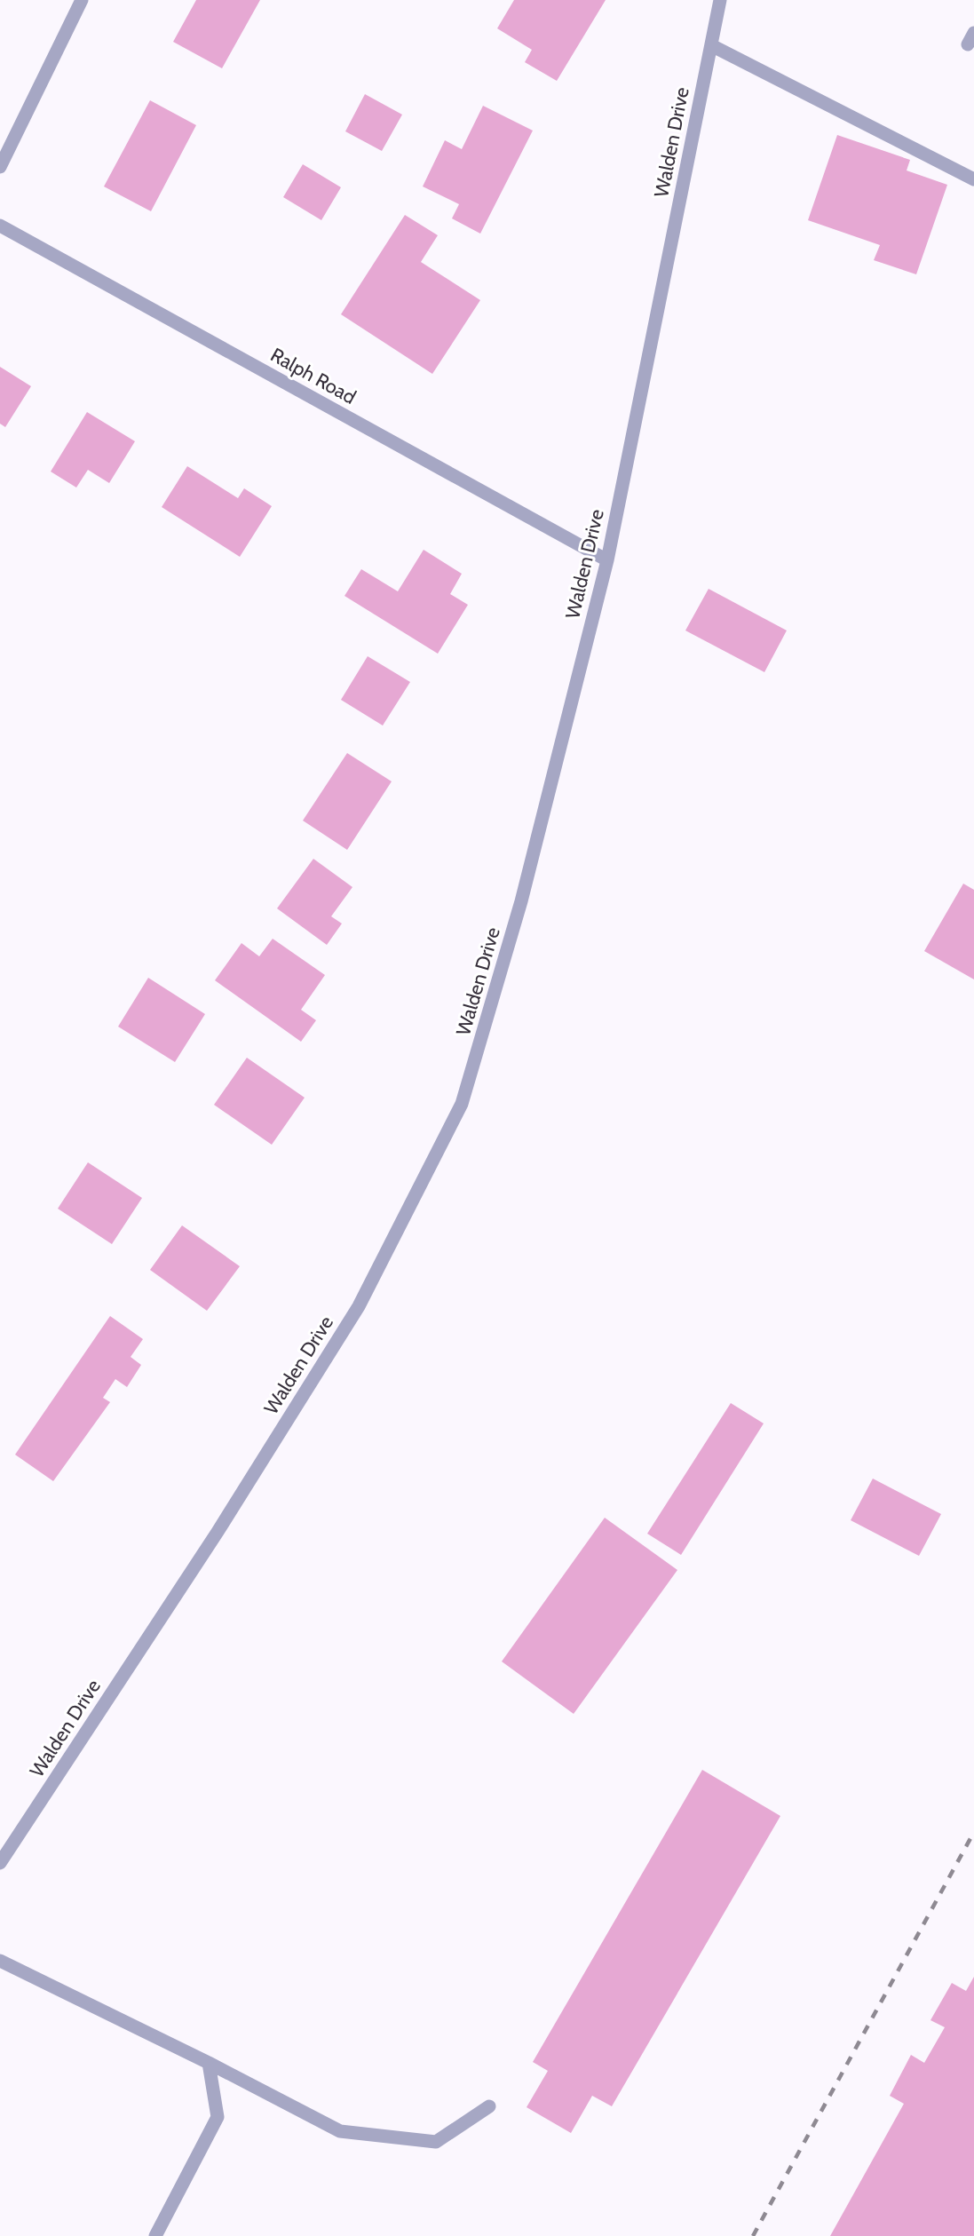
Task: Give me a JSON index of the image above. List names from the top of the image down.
{
  "streets": {
    "street": ["Walden Drive", "Ralph Road"]
  },
  "crossings": [
    ["Walden Drive", "Ralph Road"]
  ]
}
